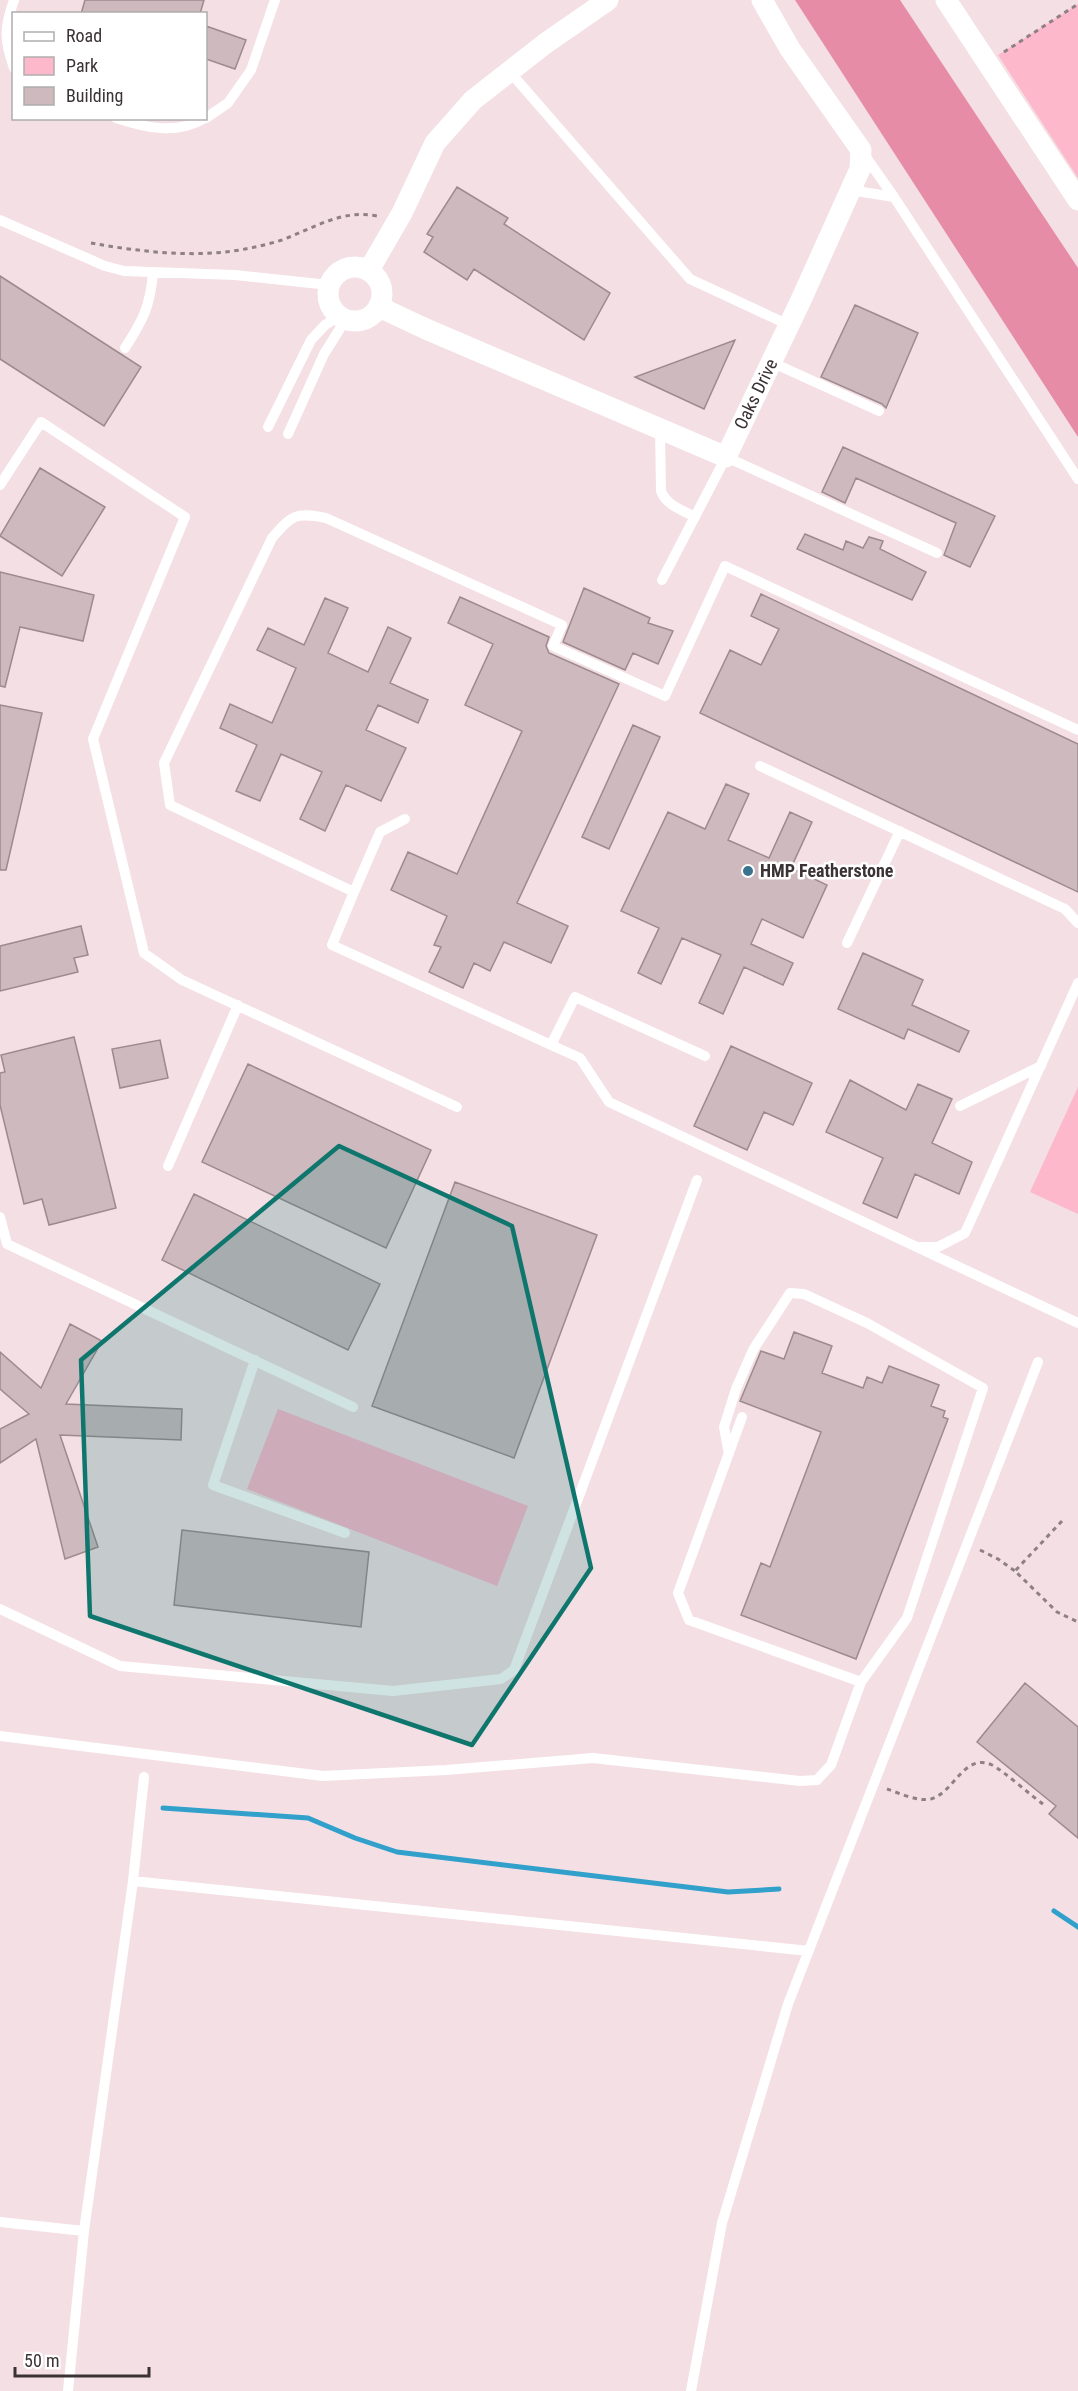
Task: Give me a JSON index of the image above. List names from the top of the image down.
{
  "streets": {
    "street": ["Oaks Drive"]
  },
  "places": ["HMP Featherstone"],
  "legend": ["Road", "Park", "Building"],
  "scale_bar": "50 m"
}
